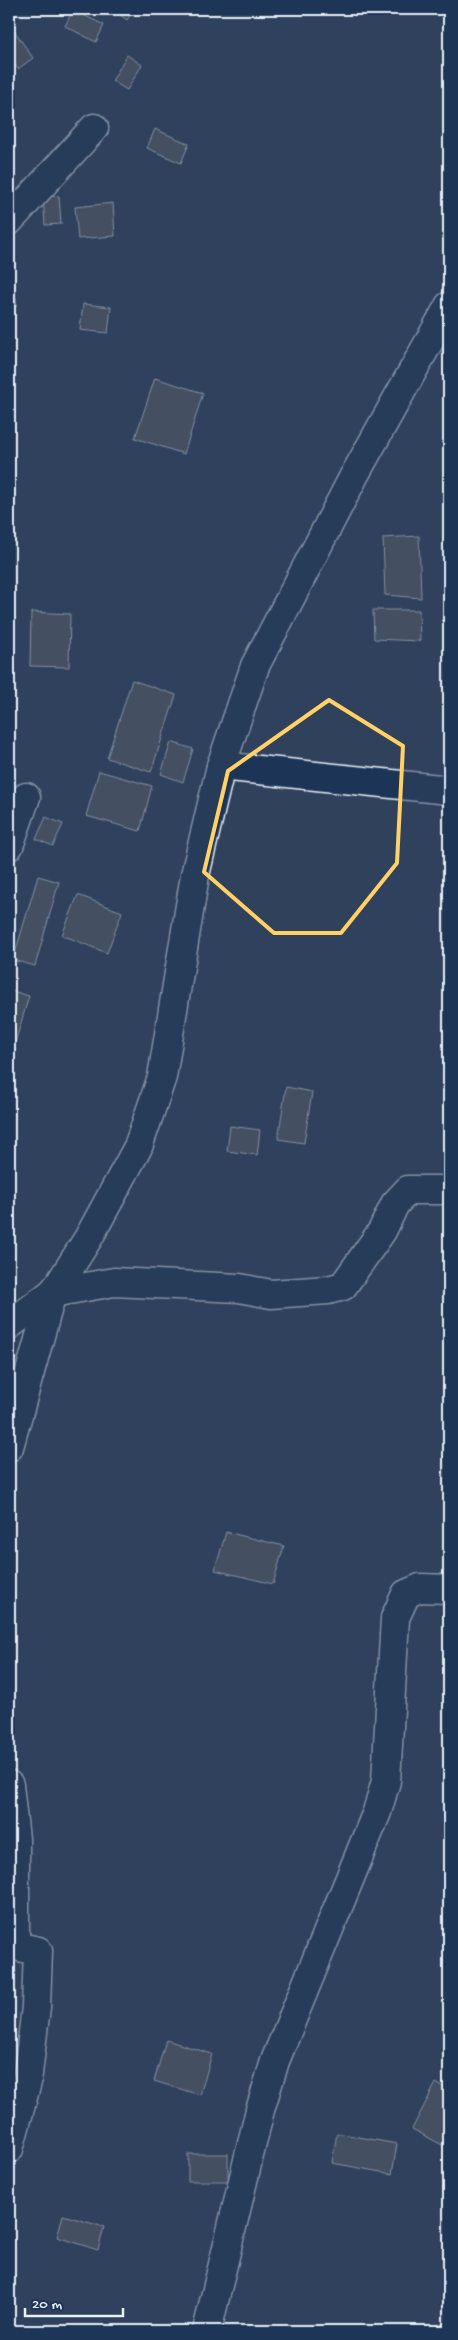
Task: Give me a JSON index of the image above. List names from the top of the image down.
{
  "scale_bar": "20 m"
}
